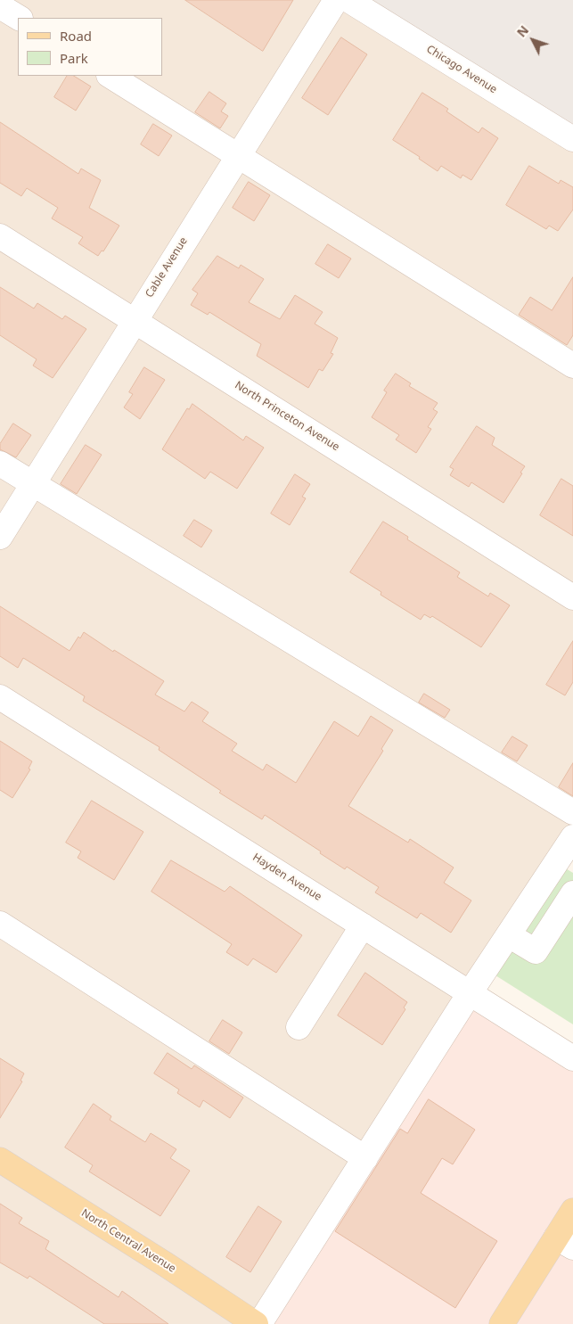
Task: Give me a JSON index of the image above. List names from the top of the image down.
{
  "streets": {
    "main road": ["North Central Avenue"],
    "street": [
      "Chicago Avenue",
      "Cable Avenue",
      "North Princeton Avenue",
      "Hayden Avenue"
    ]
  },
  "crossings": [
    ["Cable Avenue", "North Princeton Avenue"]
  ],
  "legend": ["Road", "Park"],
  "north": "top left"
}
